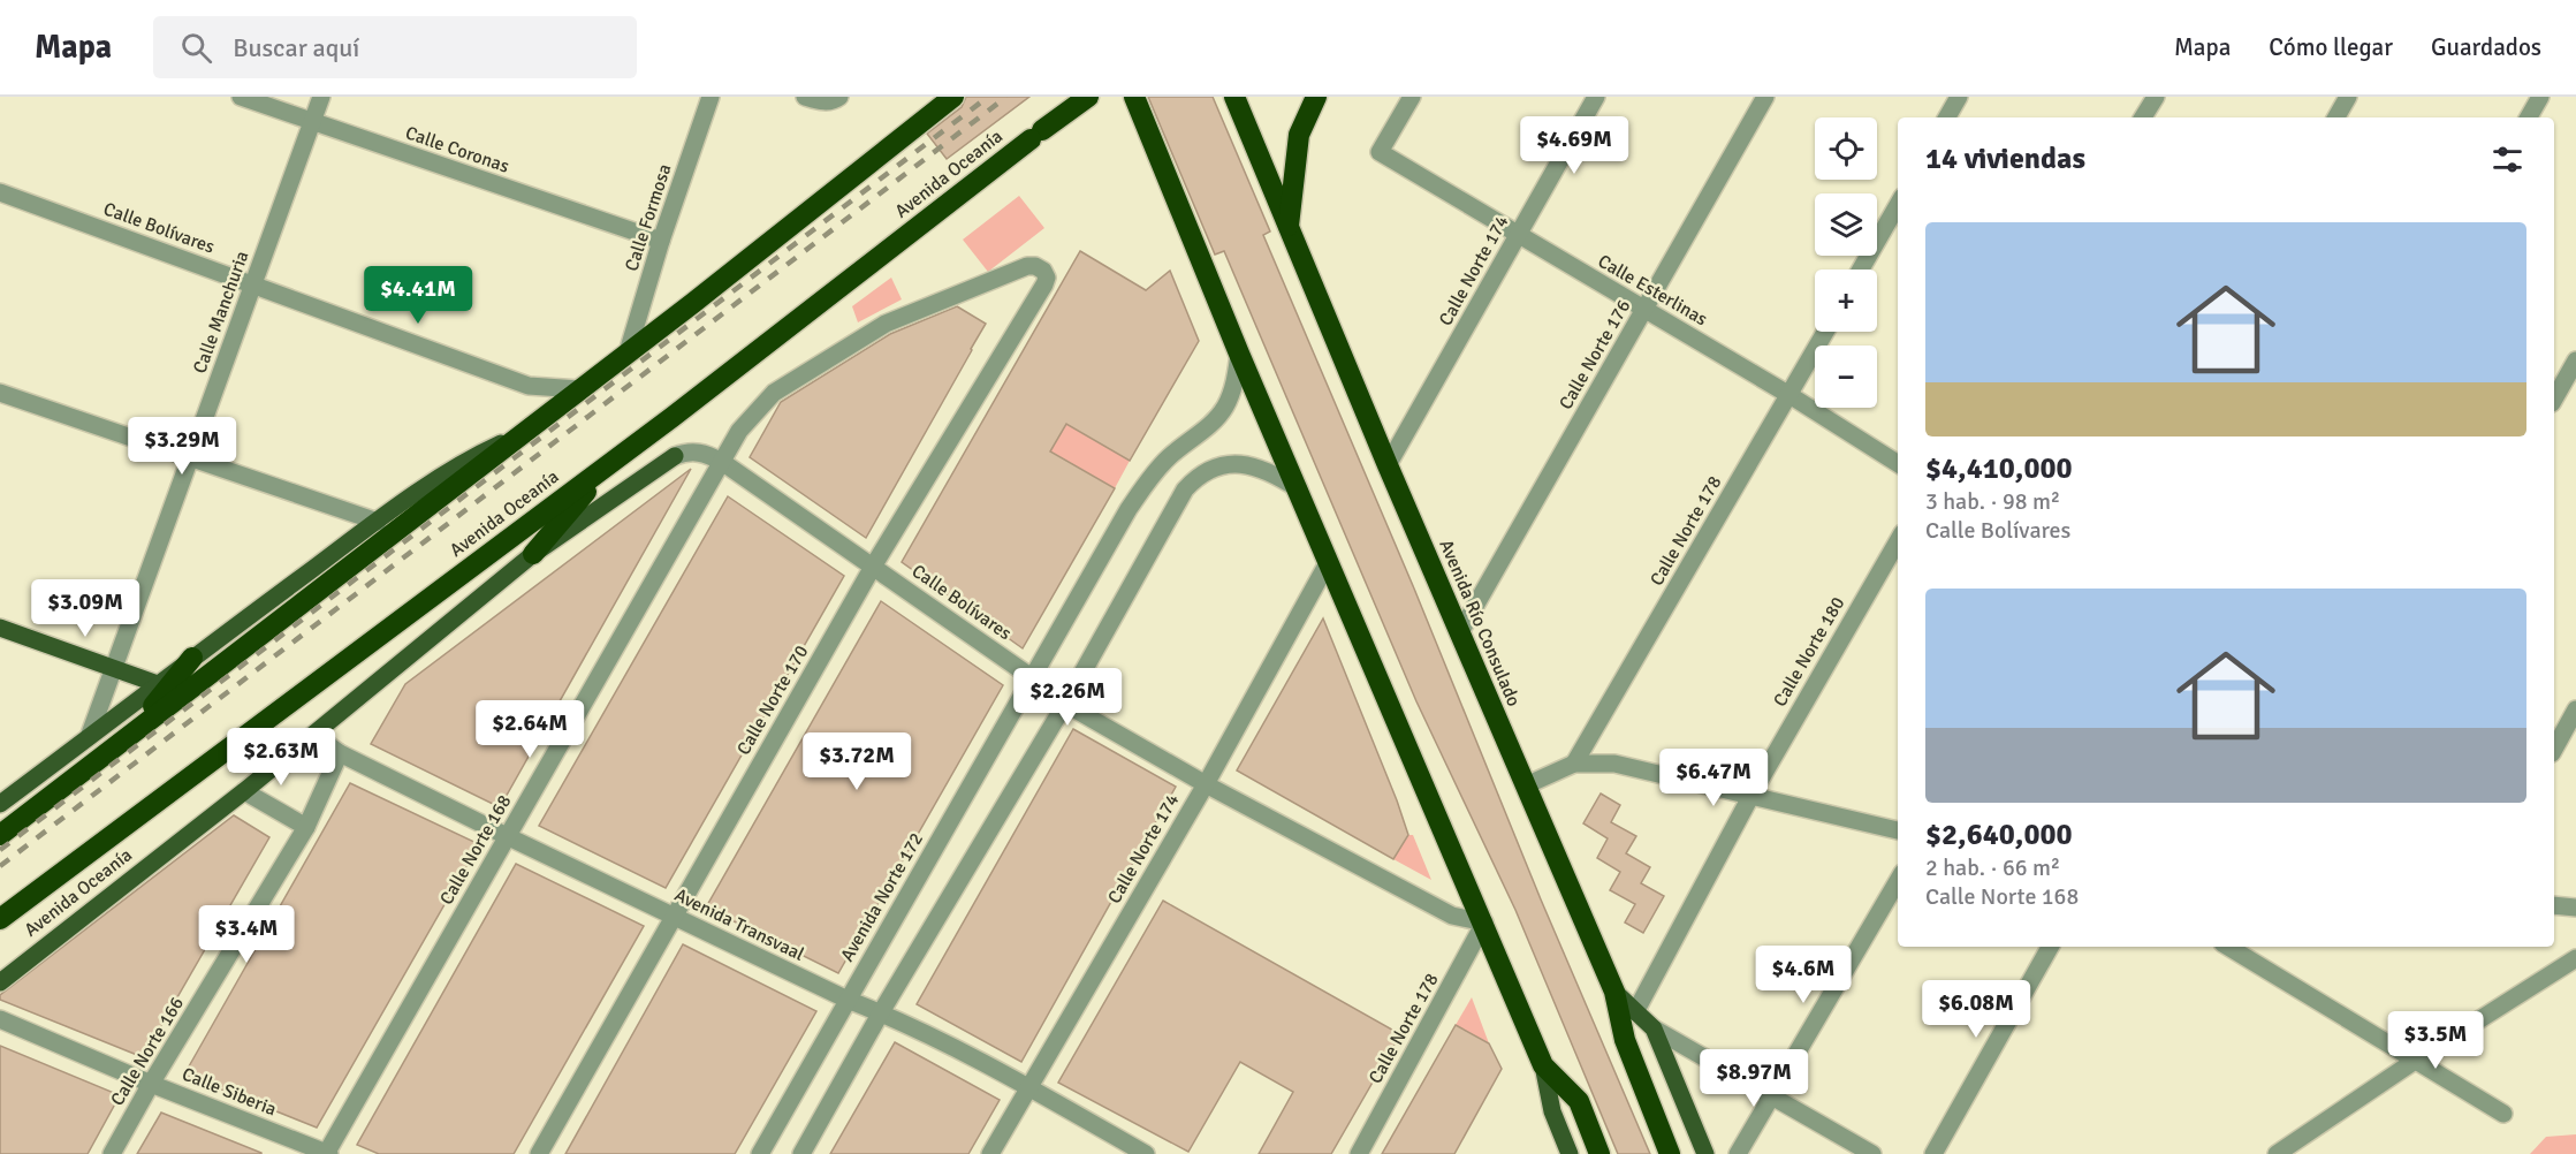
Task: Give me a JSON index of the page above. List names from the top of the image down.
{
  "streets": {
    "highway": ["Avenida Oceanía", "Avenida Río Consulado"],
    "street": [
      "Calle Coronas",
      "Calle Formosa",
      "Calle Bolívares",
      "Calle Norte 174",
      "Calle Esterlinas",
      "Calle Manchuria",
      "Calle Norte 176",
      "Calle Norte 178",
      "Calle Norte 180",
      "Calle Norte 170",
      "Calle Norte 168",
      "Avenida Norte 172",
      "Avenida Transvaal",
      "Calle Norte 166",
      "Calle Siberia"
    ]
  },
  "crossings": [
    ["Calle Coronas", "Calle Formosa"],
    ["Calle Coronas", "Calle Manchuria"],
    ["Avenida Oceanía", "Calle Bolívares"],
    ["Avenida Oceanía", "Avenida Transvaal"],
    ["Calle Bolívares", "Calle Norte 174"],
    ["Calle Bolívares", "Calle Manchuria"],
    ["Calle Bolívares", "Calle Norte 178"],
    ["Calle Bolívares", "Calle Norte 170"],
    ["Calle Bolívares", "Calle Norte 168"],
    ["Calle Bolívares", "Avenida Norte 172"],
    ["Calle Norte 174", "Calle Esterlinas"],
    ["Calle Norte 174", "Avenida Río Consulado"],
    ["Calle Norte 174", "Avenida Transvaal"],
    ["Calle Esterlinas", "Calle Norte 176"],
    ["Calle Esterlinas", "Calle Norte 178"],
    ["Calle Norte 176", "Avenida Río Consulado"],
    ["Avenida Río Consulado", "Calle Norte 180"],
    ["Calle Norte 170", "Calle Norte 168"],
    ["Calle Norte 170", "Avenida Transvaal"],
    ["Calle Norte 168", "Avenida Transvaal"],
    ["Calle Norte 168", "Calle Siberia"],
    ["Avenida Norte 172", "Avenida Transvaal"],
    ["Avenida Transvaal", "Calle Norte 166"],
    ["Calle Norte 166", "Calle Siberia"]
  ],
  "page": {
    "header": "Mapa",
    "search": "Buscar aquí",
    "nav": ["Mapa", "Cómo llegar", "Guardados"],
    "price": [
      "$4.69M",
      "$4.41M",
      "$3.29M",
      "$3.09M",
      "$2.26M",
      "$2.64M",
      "$2.63M",
      "$3.72M",
      "$6.47M",
      "$3.4M",
      "$4.6M",
      "$6.08M",
      "$3.5M",
      "$8.97M"
    ],
    "map_buttons": ["+", "−"],
    "heading": "14 viviendas",
    "list": [
      {
        "name": "$4,410,000",
        "note": "3 hab. · 98 m² · Calle Bolívares"
      },
      {
        "name": "$2,640,000",
        "note": "2 hab. · 66 m² · Calle Norte 168"
      }
    ]
  }
}
